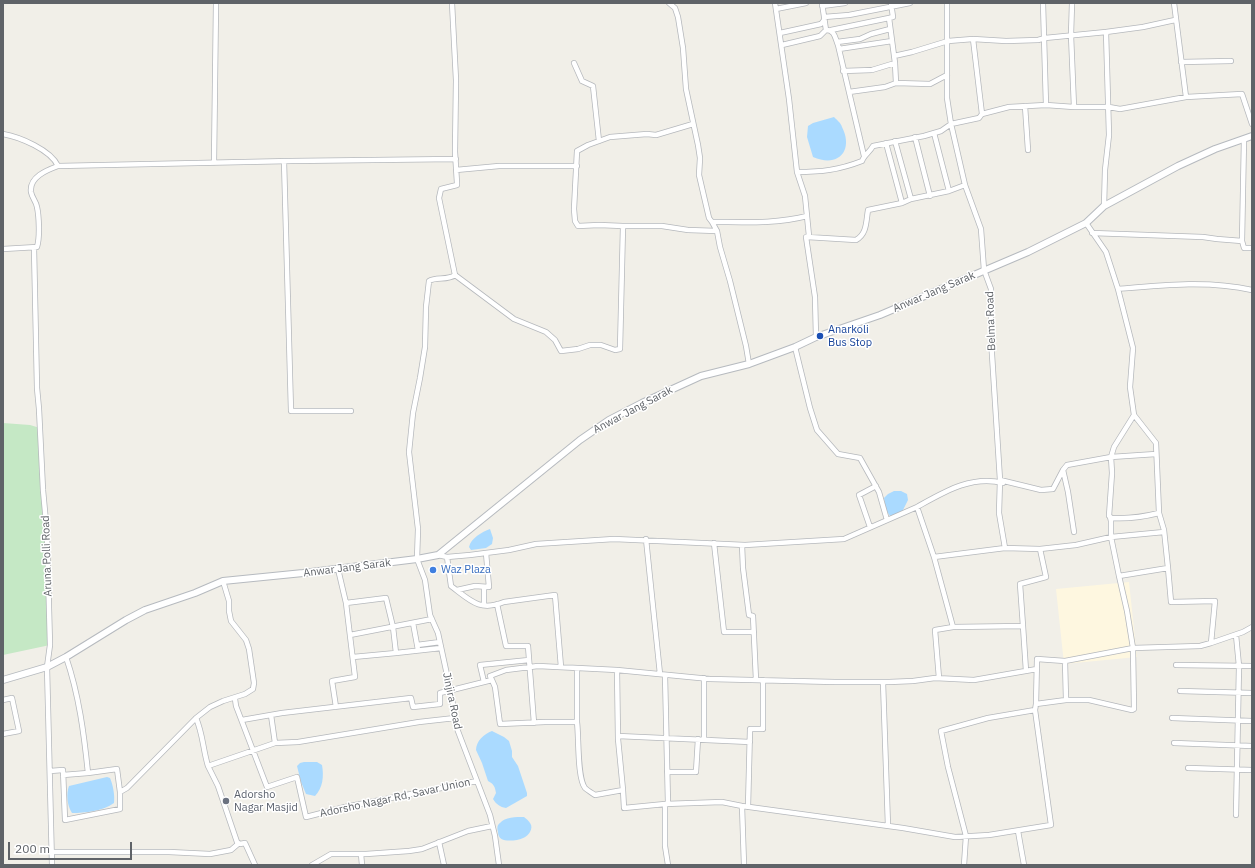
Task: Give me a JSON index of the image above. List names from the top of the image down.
{
  "streets": {
    "main road": ["Anwar Jang Sarak"],
    "street": [
      "Belma Road",
      "Aruna Polli Road",
      "Jinjira Road",
      "Adorsho Nagar Rd, Savar Union"
    ]
  },
  "crossings": [
    ["Anwar Jang Sarak", "Belma Road"],
    ["Anwar Jang Sarak", "Aruna Polli Road"],
    ["Anwar Jang Sarak", "Jinjira Road"],
    ["Jinjira Road", "Adorsho Nagar Rd, Savar Union"]
  ],
  "places": ["Anarkoli Bus Stop", "Waz Plaza", "Adorsho Nagar Masjid"],
  "scale_bar": "200 m"
}
